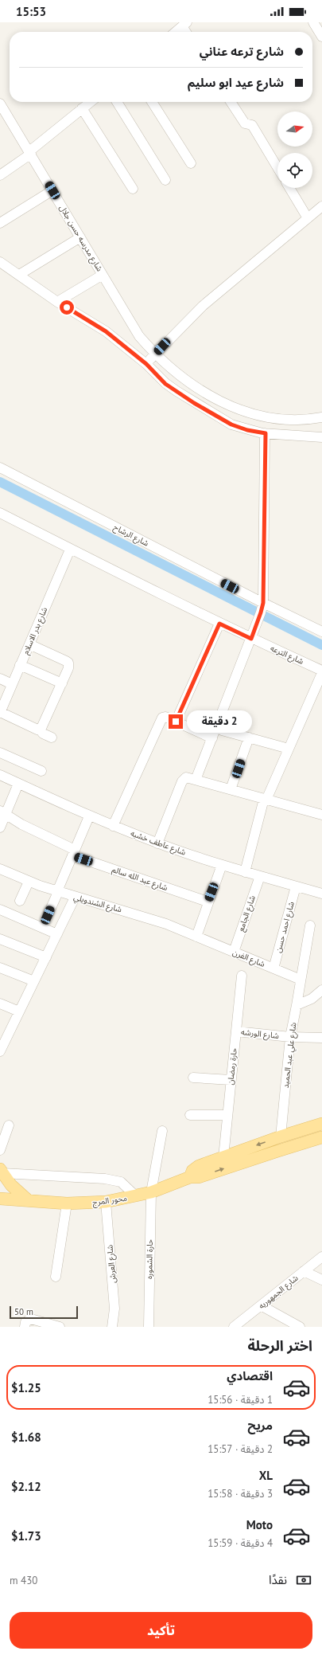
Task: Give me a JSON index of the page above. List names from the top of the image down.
{
  "streets": {
    "main road": ["محور المرج"],
    "street": [
      "شارع مدرسه حسن جلال",
      "شارع الرشاح",
      "شارع بدر الاسلام",
      "شارع الترعه",
      "شارع عاطف خشبه",
      "شارع عبد الله سالم",
      "شارع الشندويلي",
      "شارع الجامع",
      "شارع احمد حسن",
      "شارع الفرن",
      "شارع الورشه",
      "شارع علي عبد الحميد",
      "حارة رمضان",
      "حارة الشموره",
      "شارع العرش",
      "شارع الجمهوريه"
    ]
  },
  "crossings": [
    ["شارع عاطف خشبه", "شارع الجامع"],
    ["شارع عاطف خشبه", "شارع احمد حسن"],
    ["شارع الشندويلي", "شارع الفرن"],
    ["شارع الجامع", "شارع الفرن"],
    ["شارع احمد حسن", "شارع الفرن"],
    ["شارع الفرن", "شارع علي عبد الحميد"],
    ["شارع الورشه", "شارع علي عبد الحميد"],
    ["شارع الورشه", "حارة رمضان"],
    ["شارع علي عبد الحميد", "محور المرج"],
    ["حارة رمضان", "محور المرج"],
    ["محور المرج", "حارة الشموره"],
    ["محور المرج", "شارع العرش"]
  ],
  "scale_bar": "50 m",
  "north": "right",
  "page": {
    "status": "15:53",
    "banner": ["شارع ترعه عناني", "شارع عيد ابو سليم"],
    "bubble": "2 دقيقة",
    "scale": "50 m",
    "heading": "اختر الرحلة",
    "list": [
      {
        "name": "اقتصادي",
        "note": "1 دقيقة · 15:56",
        "value": "$1.25"
      },
      {
        "name": "مريح",
        "note": "2 دقيقة · 15:57",
        "value": "$1.68"
      },
      {
        "name": "XL",
        "note": "3 دقيقة · 15:58",
        "value": "$2.12"
      },
      {
        "name": "Moto",
        "note": "4 دقيقة · 15:59",
        "value": "$1.73"
      }
    ],
    "pay": ["نقدًا", "430 m"],
    "buttons": "تأكيد"
  }
}
